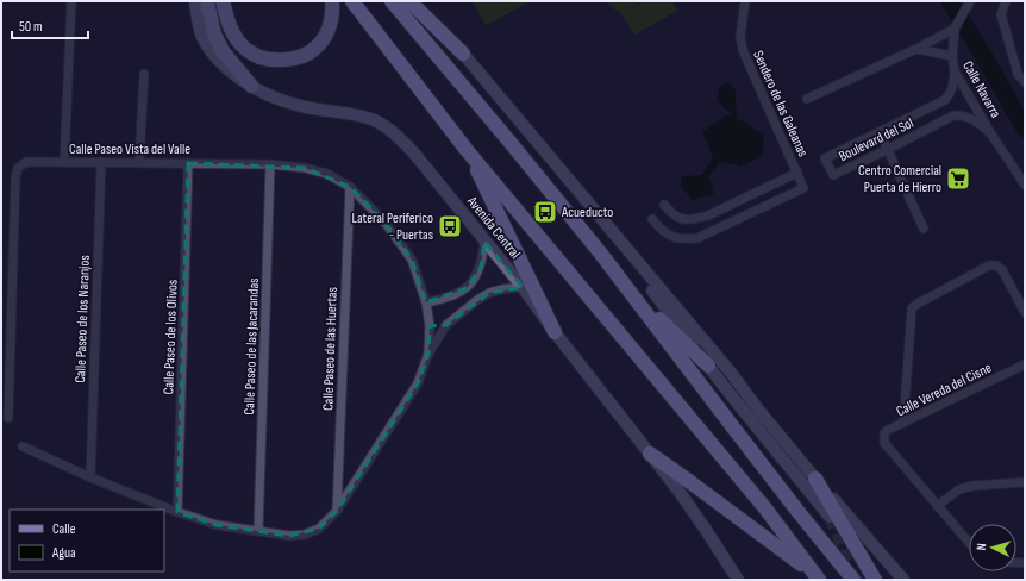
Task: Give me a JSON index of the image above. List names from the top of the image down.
{
  "streets": {
    "main road": ["Avenida Central"],
    "street": [
      "Calle Navarra",
      "Sendero de las Galeanas",
      "Boulevard del Sol",
      "Calle Paseo Vista del Valle",
      "Calle Paseo de los Naranjos",
      "Calle Paseo de los Olivos",
      "Calle Paseo de las Jacarandas",
      "Calle Paseo de las Huertas",
      "Calle Vereda del Cisne"
    ]
  },
  "crossings": [
    ["Calle Navarra", "Boulevard del Sol"],
    ["Calle Paseo Vista del Valle", "Avenida Central"],
    ["Calle Paseo Vista del Valle", "Calle Paseo de los Naranjos"],
    ["Calle Paseo Vista del Valle", "Calle Paseo de los Olivos"],
    ["Calle Paseo Vista del Valle", "Calle Paseo de las Jacarandas"],
    ["Calle Paseo Vista del Valle", "Calle Paseo de las Huertas"]
  ],
  "places": {
    "supermarket": ["Centro Comercial Puerta de Hierro"],
    "bus stop": ["Acueducto", "Lateral Periferico - Puertas"]
  },
  "legend": ["Calle", "Agua"],
  "scale_bar": "50 m",
  "north": "left"
}
